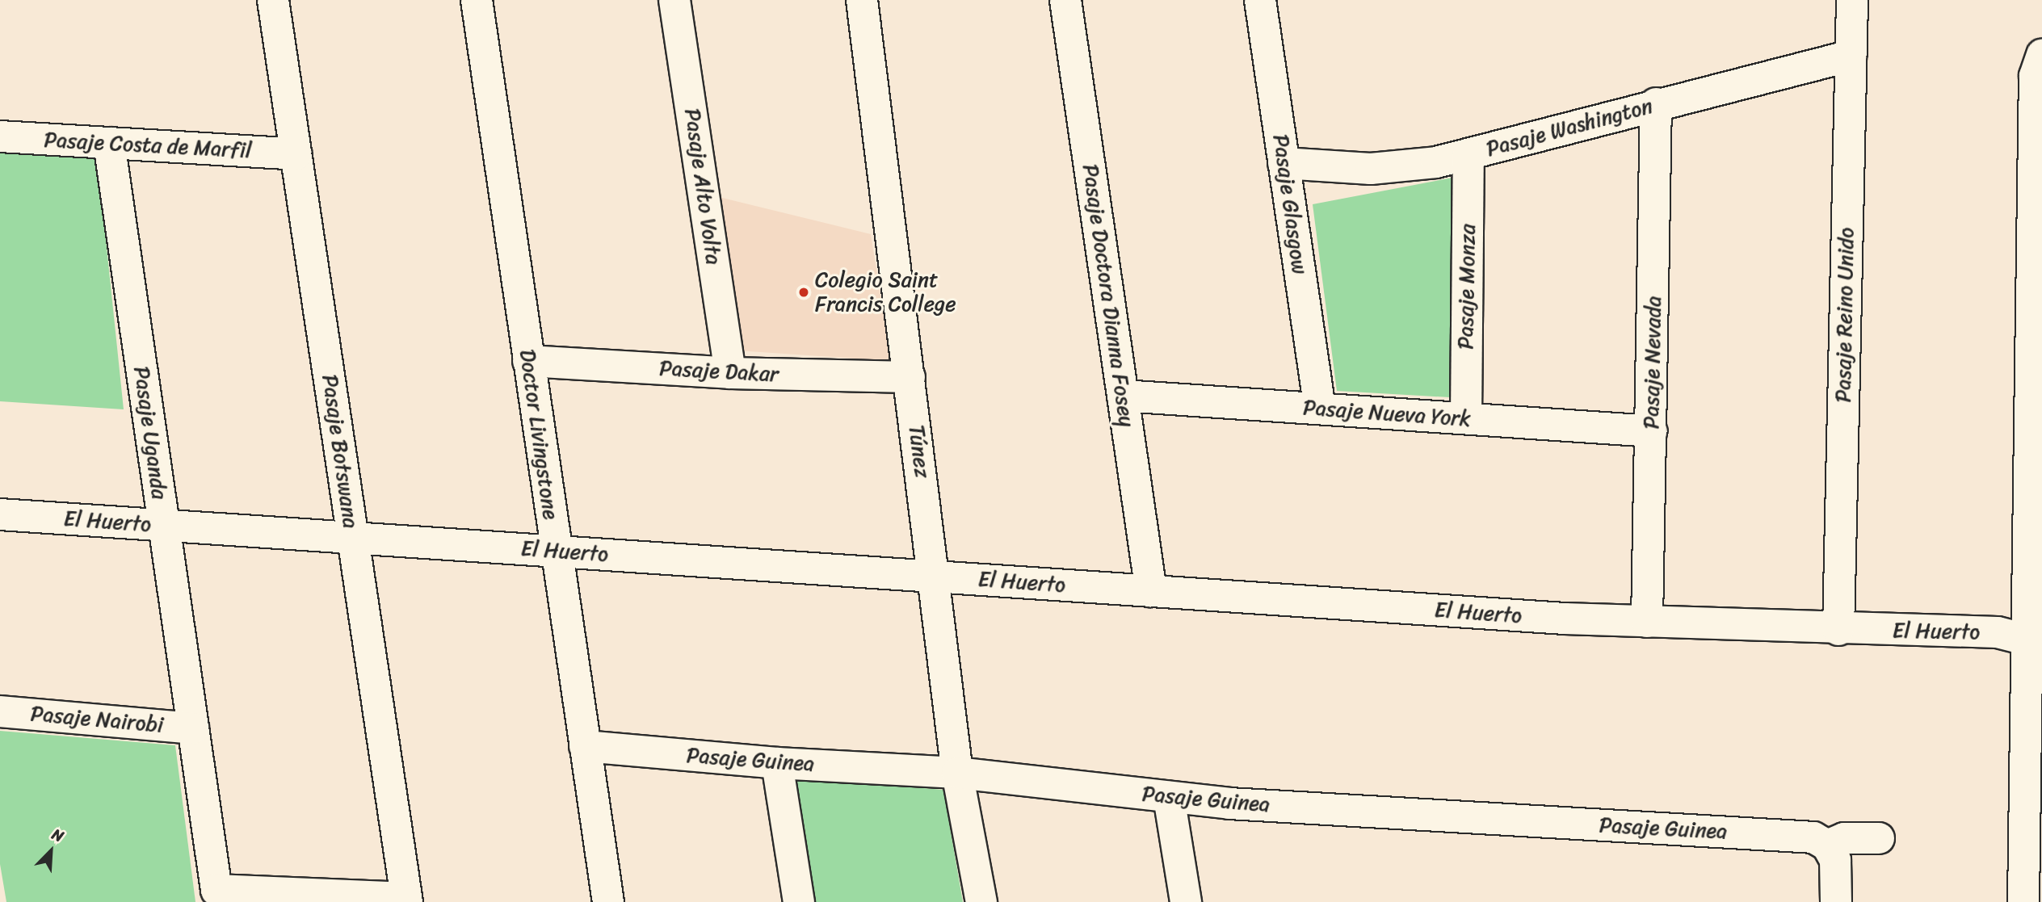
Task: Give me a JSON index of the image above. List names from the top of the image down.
{
  "streets": {
    "street": [
      "Pasaje Washington",
      "Pasaje Costa de Marfil",
      "Pasaje Alto Volta",
      "Pasaje Glasgow",
      "Pasaje Monza",
      "Pasaje Doctora Dianna Fosey",
      "Pasaje Reino Unido",
      "Pasaje Nevada",
      "Pasaje Dakar",
      "Pasaje Nueva York",
      "Pasaje Uganda",
      "Doctor Livingstone",
      "Pasaje Botswana",
      "Túnez",
      "El Huerto",
      "Pasaje Nairobi",
      "Pasaje Guinea"
    ]
  },
  "crossings": [
    ["Pasaje Washington", "Pasaje Glasgow"],
    ["Pasaje Washington", "Pasaje Monza"],
    ["Pasaje Washington", "Pasaje Reino Unido"],
    ["Pasaje Washington", "Pasaje Nevada"],
    ["Pasaje Costa de Marfil", "Pasaje Uganda"],
    ["Pasaje Costa de Marfil", "Pasaje Botswana"],
    ["Pasaje Alto Volta", "Pasaje Dakar"],
    ["Pasaje Glasgow", "Pasaje Nueva York"],
    ["Pasaje Monza", "Pasaje Nueva York"],
    ["Pasaje Doctora Dianna Fosey", "Pasaje Nueva York"],
    ["Pasaje Doctora Dianna Fosey", "El Huerto"],
    ["Pasaje Reino Unido", "El Huerto"],
    ["Pasaje Nevada", "Pasaje Nueva York"],
    ["Pasaje Nevada", "El Huerto"],
    ["Pasaje Dakar", "Doctor Livingstone"],
    ["Pasaje Dakar", "Túnez"],
    ["Pasaje Uganda", "Pasaje Botswana"],
    ["Pasaje Uganda", "El Huerto"],
    ["Pasaje Uganda", "Pasaje Nairobi"],
    ["Doctor Livingstone", "El Huerto"],
    ["Doctor Livingstone", "Pasaje Guinea"],
    ["Pasaje Botswana", "El Huerto"],
    ["Túnez", "El Huerto"],
    ["Túnez", "Pasaje Guinea"]
  ],
  "places": ["Colegio Saint Francis College"],
  "north": "top right"
}
